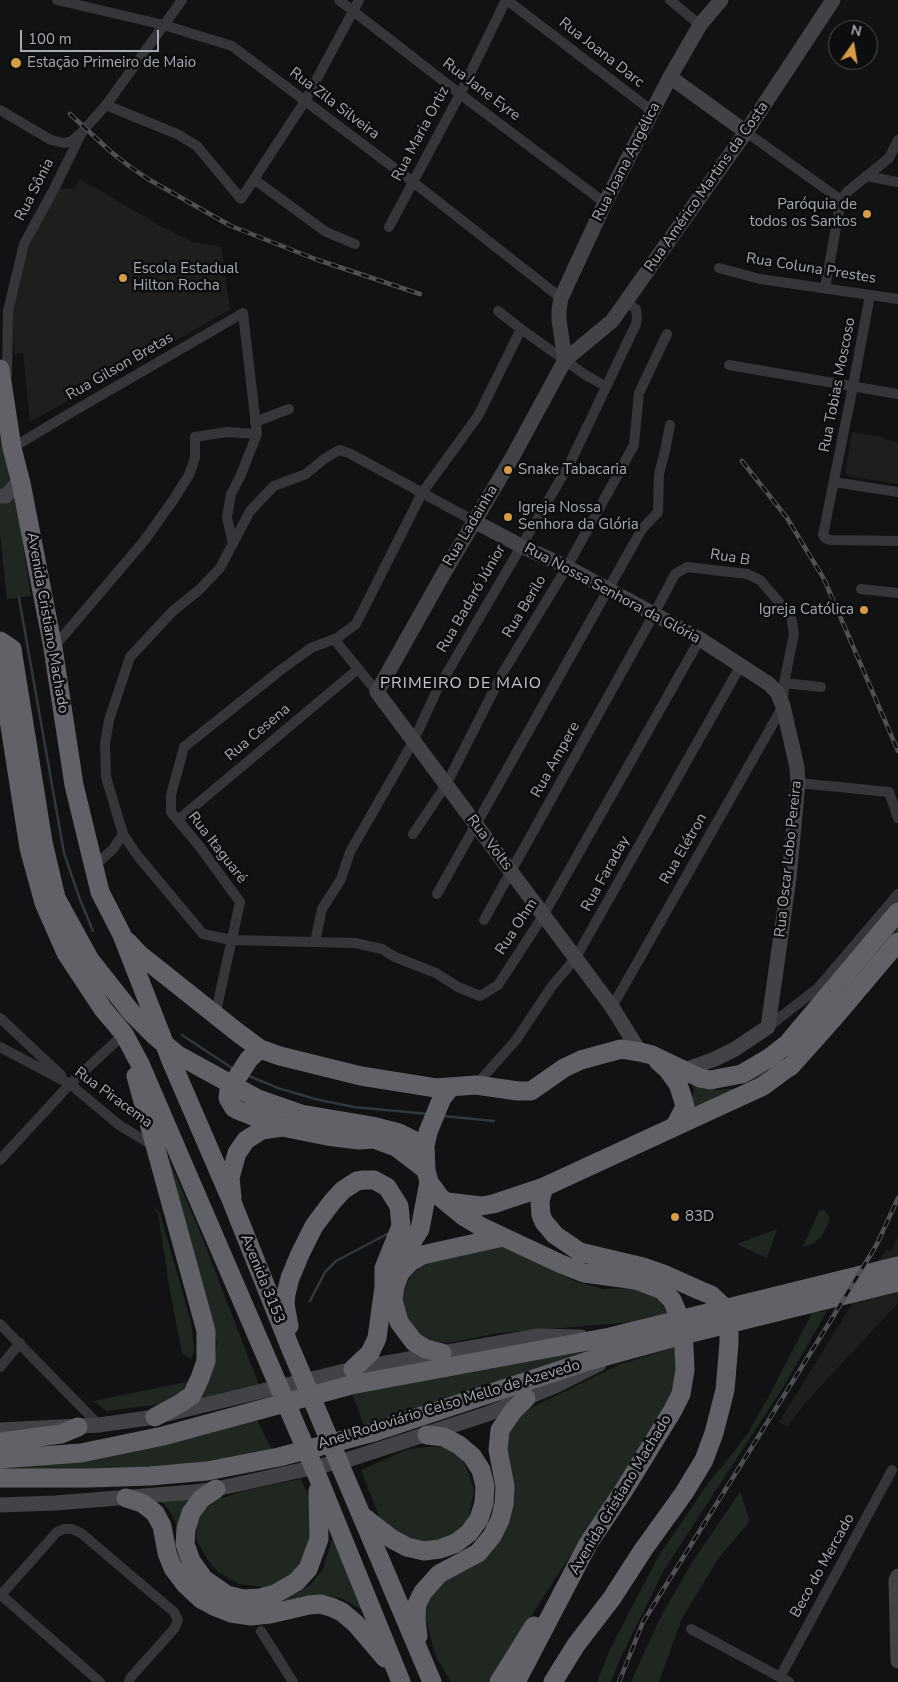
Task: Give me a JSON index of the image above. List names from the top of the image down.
{
  "streets": {
    "highway": ["Avenida Cristiano Machado", "Avenida 3153", "Anel Rodoviário Celso Mello de Azevedo"],
    "street": [
      "Rua Joana Darc",
      "Rua Jane Eyre",
      "Rua Zila Silveira",
      "Rua Maria Ortiz",
      "Rua Joana Angélica",
      "Rua Américo Martins da Costa",
      "Rua Sônia",
      "Rua Coluna Prestes",
      "Rua Gilson Bretas",
      "Rua Tobias Moscoso",
      "Rua Ladainha",
      "Rua B",
      "Rua Nossa Senhora da Glória",
      "Rua Badaró Júnior",
      "Rua Berilo",
      "Rua Cesena",
      "Rua Ampere",
      "Rua Volts",
      "Rua Itaguaré",
      "Rua Elétron",
      "Rua Oscar Lobo Pereira",
      "Rua Faraday",
      "Rua Ohm",
      "Rua Piracema",
      "Beco do Mercado"
    ]
  },
  "crossings": [
    ["Rua Joana Darc", "Rua Maria Ortiz"],
    ["Rua Joana Darc", "Rua Joana Angélica"],
    ["Rua Jane Eyre", "Rua Maria Ortiz"],
    ["Rua Jane Eyre", "Rua Joana Angélica"],
    ["Rua Zila Silveira", "Rua Maria Ortiz"],
    ["Rua Zila Silveira", "Rua Joana Angélica"],
    ["Rua Zila Silveira", "Rua Sônia"],
    ["Rua Joana Angélica", "Rua Américo Martins da Costa"],
    ["Rua Joana Angélica", "Rua Ladainha"],
    ["Rua Américo Martins da Costa", "Rua Ladainha"],
    ["Rua Américo Martins da Costa", "Rua Badaró Júnior"],
    ["Rua Sônia", "Avenida Cristiano Machado"],
    ["Rua Coluna Prestes", "Rua Tobias Moscoso"],
    ["Rua Gilson Bretas", "Avenida Cristiano Machado"],
    ["Rua Ladainha", "Rua Nossa Senhora da Glória"],
    ["Rua Ladainha", "Rua Volts"],
    ["Rua B", "Rua Nossa Senhora da Glória"],
    ["Rua B", "Rua Ampere"],
    ["Rua B", "Rua Oscar Lobo Pereira"],
    ["Rua Nossa Senhora da Glória", "Rua Badaró Júnior"],
    ["Rua Nossa Senhora da Glória", "Rua Berilo"],
    ["Rua Nossa Senhora da Glória", "Rua Ampere"],
    ["Rua Nossa Senhora da Glória", "Rua Elétron"],
    ["Rua Nossa Senhora da Glória", "Rua Oscar Lobo Pereira"],
    ["Rua Nossa Senhora da Glória", "Rua Faraday"],
    ["Rua Nossa Senhora da Glória", "Rua Ohm"],
    ["Rua Badaró Júnior", "Rua Volts"],
    ["Rua Badaró Júnior", "Rua Ohm"],
    ["Rua Berilo", "Rua Volts"],
    ["Avenida Cristiano Machado", "Avenida 3153"],
    ["Rua Cesena", "Rua Volts"],
    ["Rua Cesena", "Rua Itaguaré"],
    ["Rua Ampere", "Rua Volts"],
    ["Rua Volts", "Rua Elétron"],
    ["Rua Volts", "Rua Faraday"],
    ["Rua Volts", "Rua Ohm"],
    ["Rua Itaguaré", "Rua Ohm"],
    ["Rua Elétron", "Rua Oscar Lobo Pereira"]
  ],
  "districts": ["PRIMEIRO DE MAIO"],
  "places": [
    "Estação Primeiro de Maio",
    "Paróquia de todos os Santos",
    "Escola Estadual Hilton Rocha",
    "Snake Tabacaria",
    "Igreja Nossa Senhora da Glória",
    "Igreja Católica",
    "83D"
  ],
  "scale_bar": "100 m",
  "north": "top"
}
